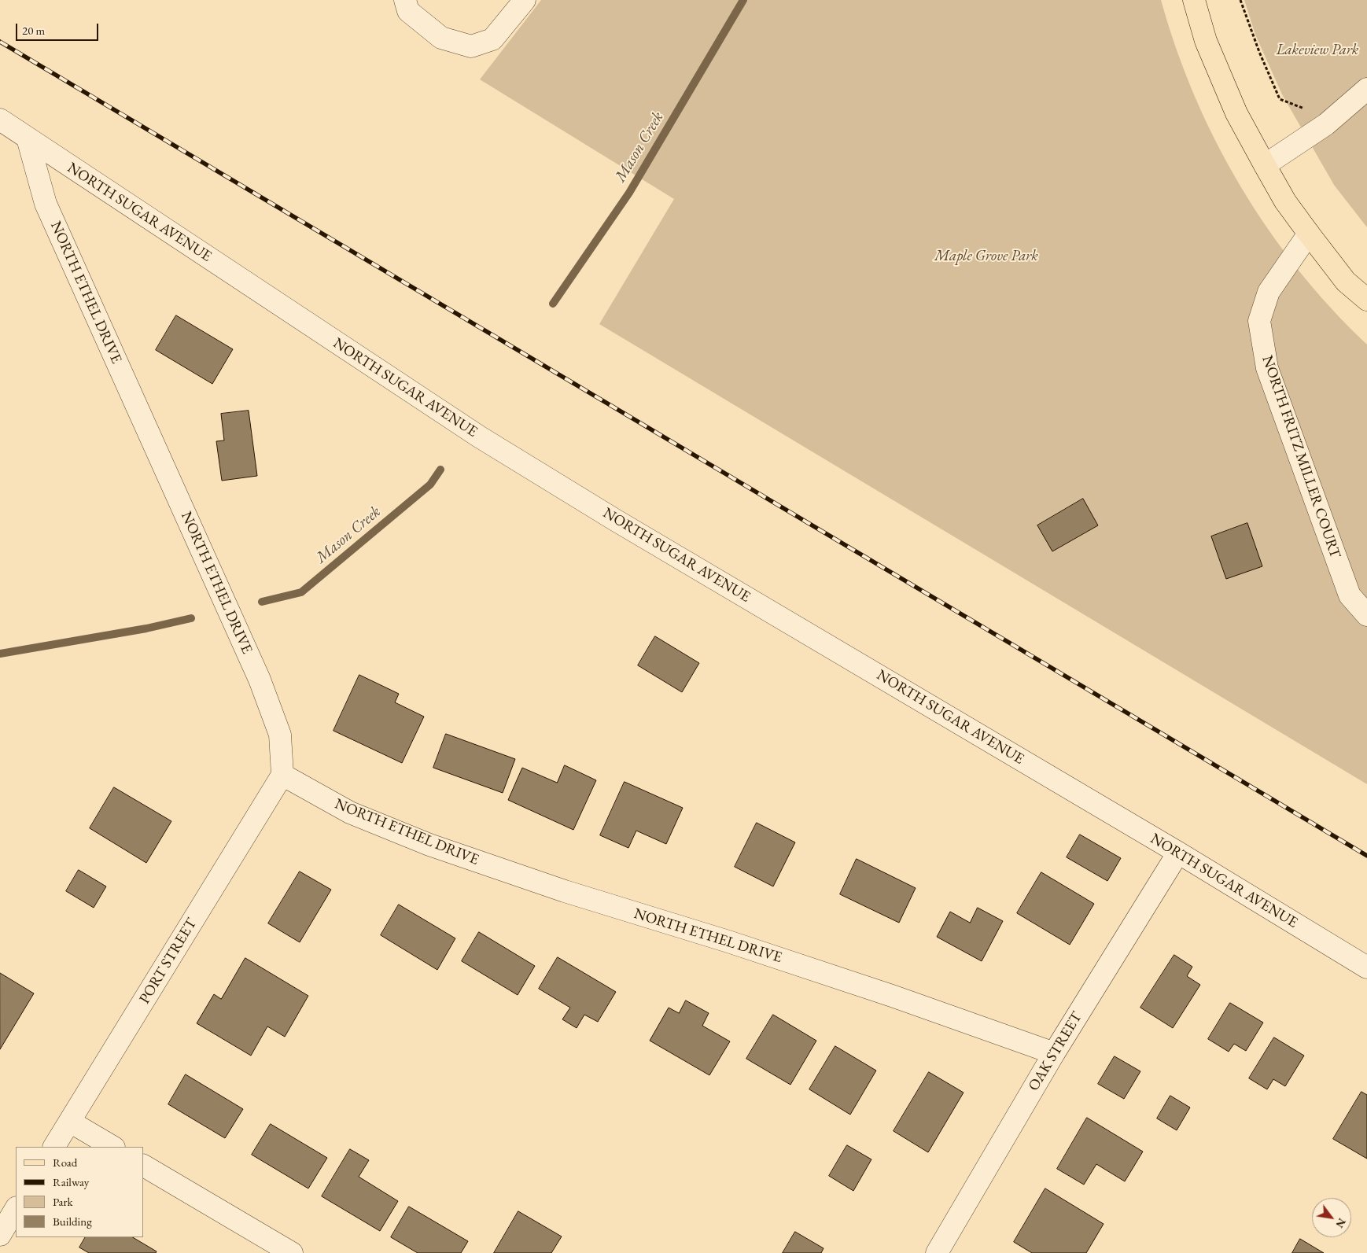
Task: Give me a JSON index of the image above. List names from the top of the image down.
{
  "streets": {
    "street": [
      "NORTH SUGAR AVENUE",
      "NORTH ETHEL DRIVE",
      "NORTH FRITZ MILLER COURT",
      "PORT STREET",
      "OAK STREET"
    ]
  },
  "crossings": [
    ["NORTH SUGAR AVENUE", "NORTH ETHEL DRIVE"],
    ["NORTH SUGAR AVENUE", "OAK STREET"],
    ["NORTH ETHEL DRIVE", "PORT STREET"],
    ["NORTH ETHEL DRIVE", "OAK STREET"]
  ],
  "water": ["Mason Creek"],
  "parks": ["Lakeview Park", "Maple Grove Park"],
  "legend": [
    "Road",
    "Railway",
    "Park",
    "Building"
  ],
  "scale_bar": "20 m",
  "north": "bottom right"
}
